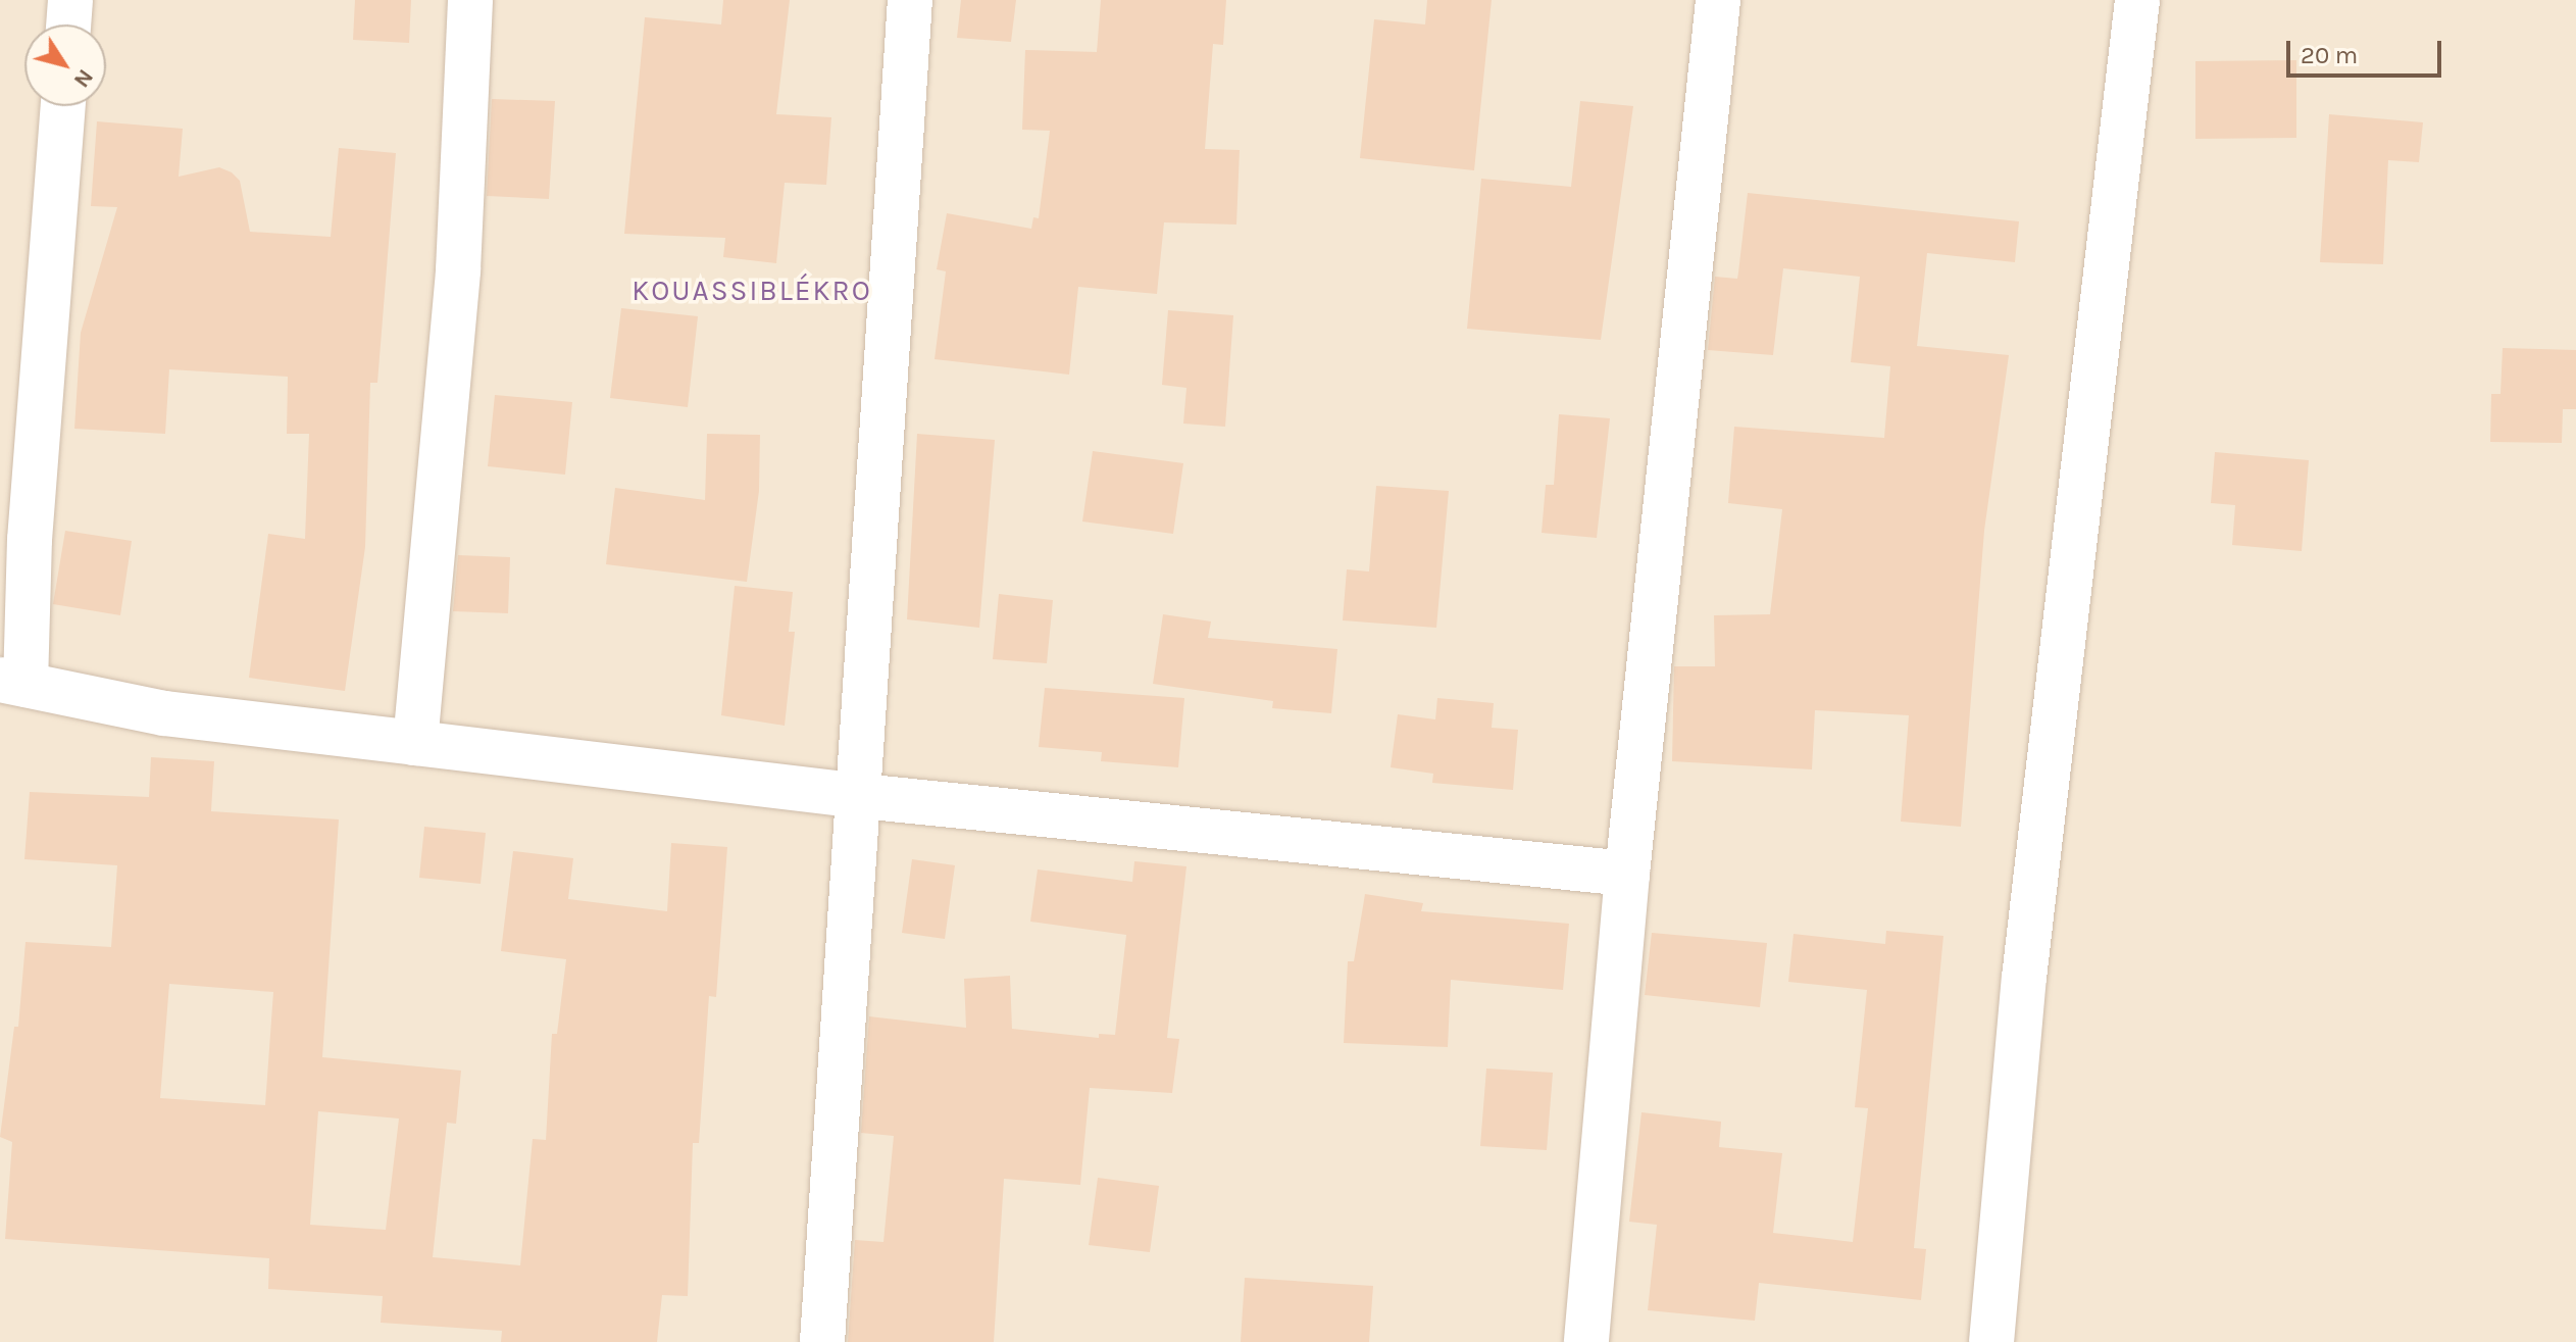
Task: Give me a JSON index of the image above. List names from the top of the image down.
{
  "districts": ["KOUASSIBLÉKRO"],
  "scale_bar": "20 m",
  "north": "bottom right"
}
